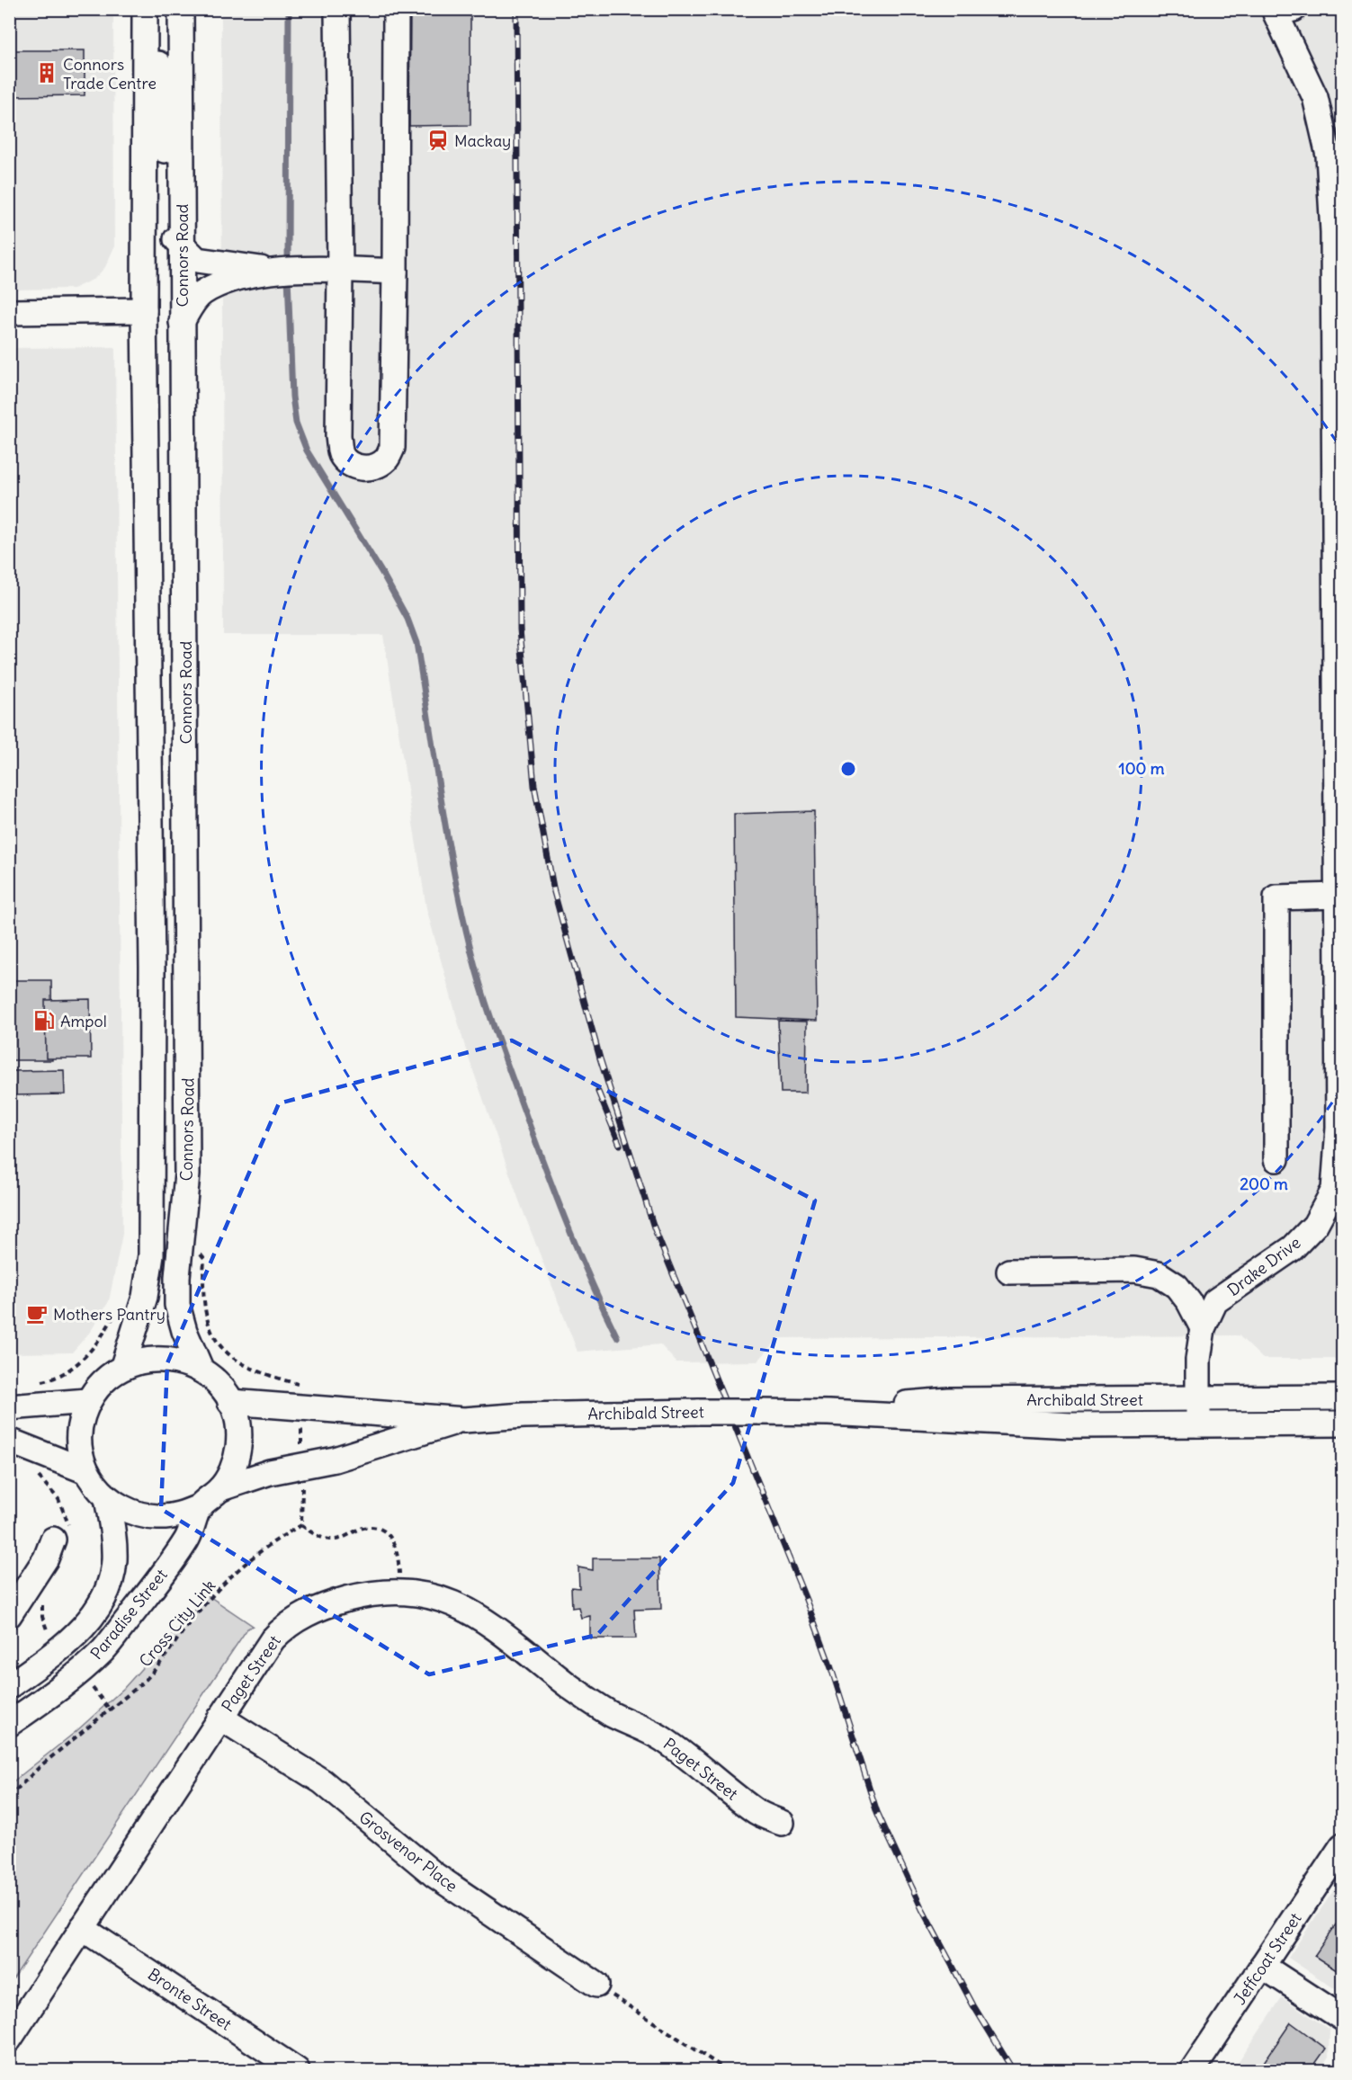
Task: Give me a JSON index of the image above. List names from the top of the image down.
{
  "streets": {
    "street": [
      "Connors Road",
      "Drake Drive",
      "Archibald Street",
      "Paradise Street",
      "Paget Street",
      "Grosvenor Place",
      "Jeffcoat Street",
      "Bronte Street"
    ],
    "path": ["Cross City Link"]
  },
  "crossings": [
    ["Connors Road", "Archibald Street"],
    ["Connors Road", "Paradise Street"],
    ["Drake Drive", "Archibald Street"],
    ["Archibald Street", "Paradise Street"],
    ["Paget Street", "Grosvenor Place"],
    ["Paget Street", "Bronte Street"]
  ],
  "places": {
    "building": ["Connors Trade Centre"],
    "station": ["Mackay"],
    "fuel station": ["Ampol"],
    "cafe": ["Mothers Pantry"]
  },
  "rings": ["100 m", "200 m"]
}
